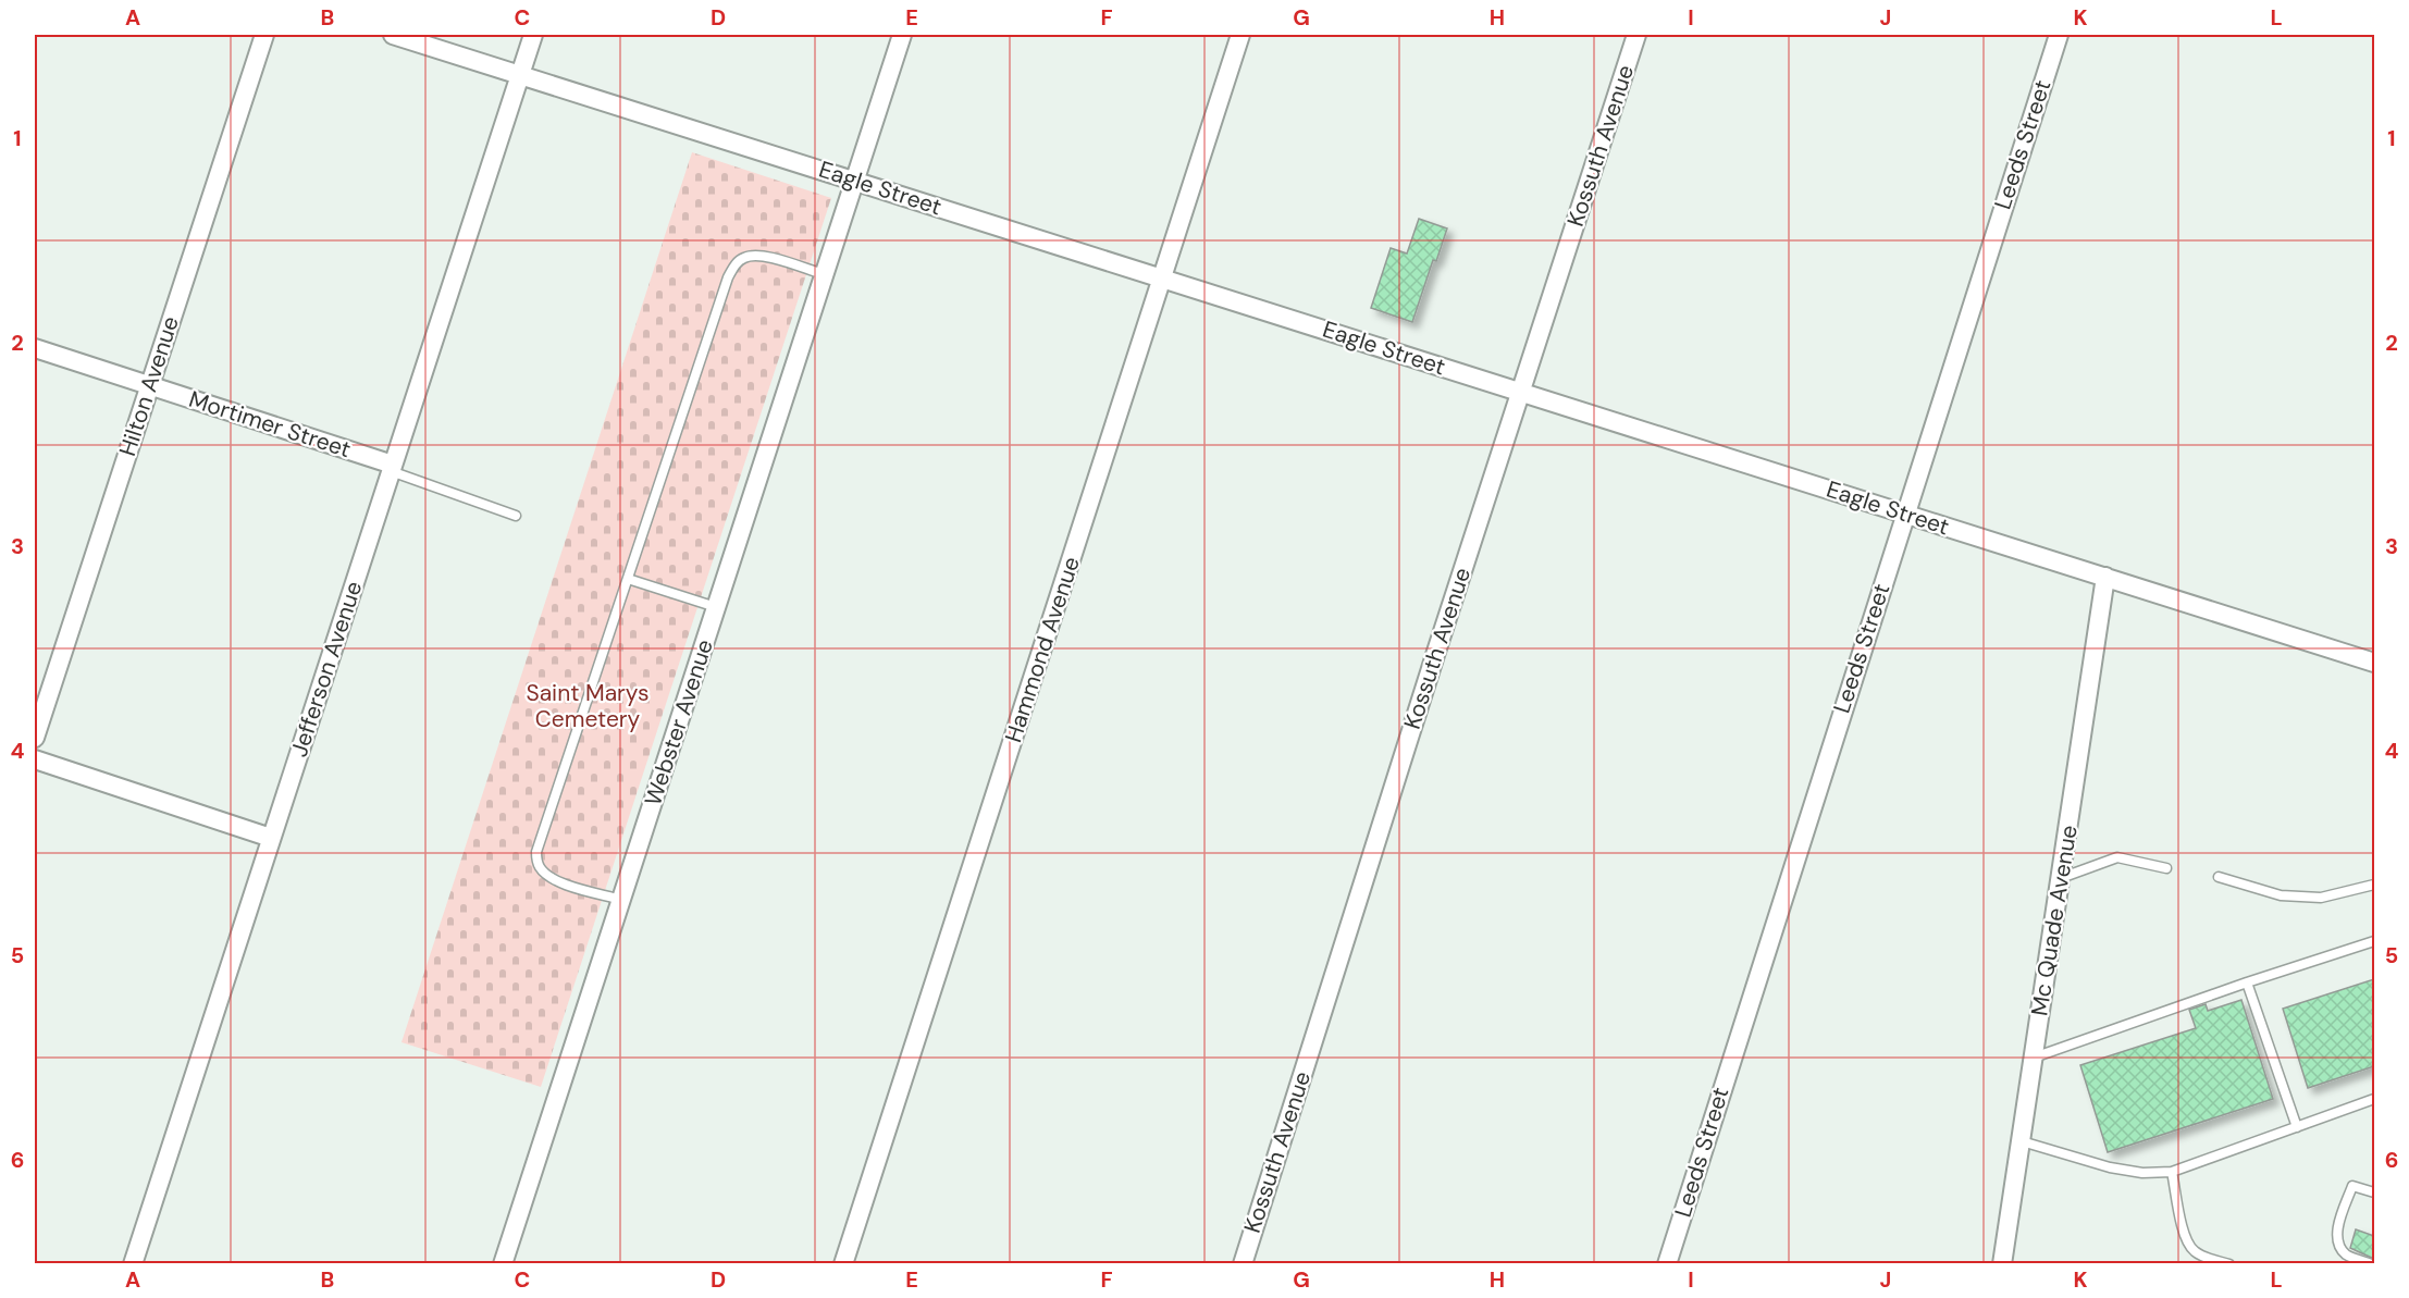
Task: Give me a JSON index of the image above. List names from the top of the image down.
{
  "streets": {
    "street": [
      "Leeds Street",
      "Kossuth Avenue",
      "Eagle Street",
      "Hilton Avenue",
      "Mortimer Street",
      "Hammond Avenue",
      "Jefferson Avenue",
      "Webster Avenue",
      "Mc Quade Avenue"
    ]
  },
  "crossings": [
    ["Leeds Street", "Eagle Street"],
    ["Kossuth Avenue", "Eagle Street"],
    ["Eagle Street", "Hammond Avenue"],
    ["Eagle Street", "Jefferson Avenue"],
    ["Eagle Street", "Webster Avenue"],
    ["Eagle Street", "Mc Quade Avenue"],
    ["Hilton Avenue", "Mortimer Street"],
    ["Mortimer Street", "Jefferson Avenue"]
  ],
  "parks": ["Saint Marys Cemetery"],
  "grid": {
    "columns": [
      "A",
      "B",
      "C",
      "D",
      "E",
      "F",
      "G",
      "H",
      "I",
      "J",
      "K",
      "L"
    ],
    "rows": [
      "1",
      "2",
      "3",
      "4",
      "5",
      "6"
    ]
  }
}
